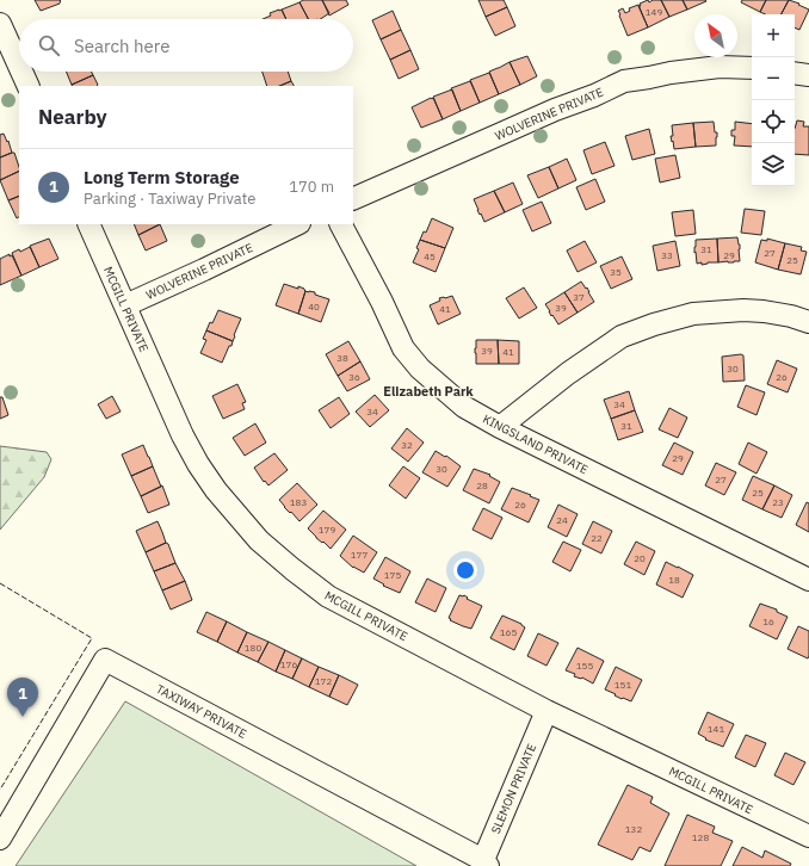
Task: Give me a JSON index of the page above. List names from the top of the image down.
{
  "streets": {
    "street": [
      "WOLVERINE PRIVATE",
      "MCGILL PRIVATE",
      "KINGSLAND PRIVATE",
      "TAXIWAY PRIVATE",
      "SLEMON PRIVATE"
    ]
  },
  "crossings": [
    ["WOLVERINE PRIVATE", "MCGILL PRIVATE"],
    ["MCGILL PRIVATE", "SLEMON PRIVATE"],
    ["TAXIWAY PRIVATE", "SLEMON PRIVATE"]
  ],
  "districts": ["Elizabeth Park"],
  "house_numbers": [
    "149",
    "31",
    "27",
    "33",
    "29",
    "45",
    "25",
    "35",
    "37",
    "40",
    "39",
    "41",
    "39",
    "41",
    "38",
    "30",
    "36",
    "26",
    "34",
    "34",
    "31",
    "32",
    "29",
    "30",
    "27",
    "28",
    "25",
    "183",
    "23",
    "26",
    "24",
    "179",
    "22",
    "177",
    "20",
    "175",
    "18",
    "16",
    "165",
    "180",
    "176",
    "155",
    "172",
    "151",
    "141",
    "132",
    "128"
  ],
  "north": "top left",
  "page": {
    "map_buttons": ["+", "−"],
    "search": "Search here",
    "heading": "Nearby",
    "list": [
      {
        "mark": "1",
        "name": "Long Term Storage",
        "note": "Parking · Taxiway Private",
        "value": "170 m"
      }
    ],
    "pins": "1"
  }
}
